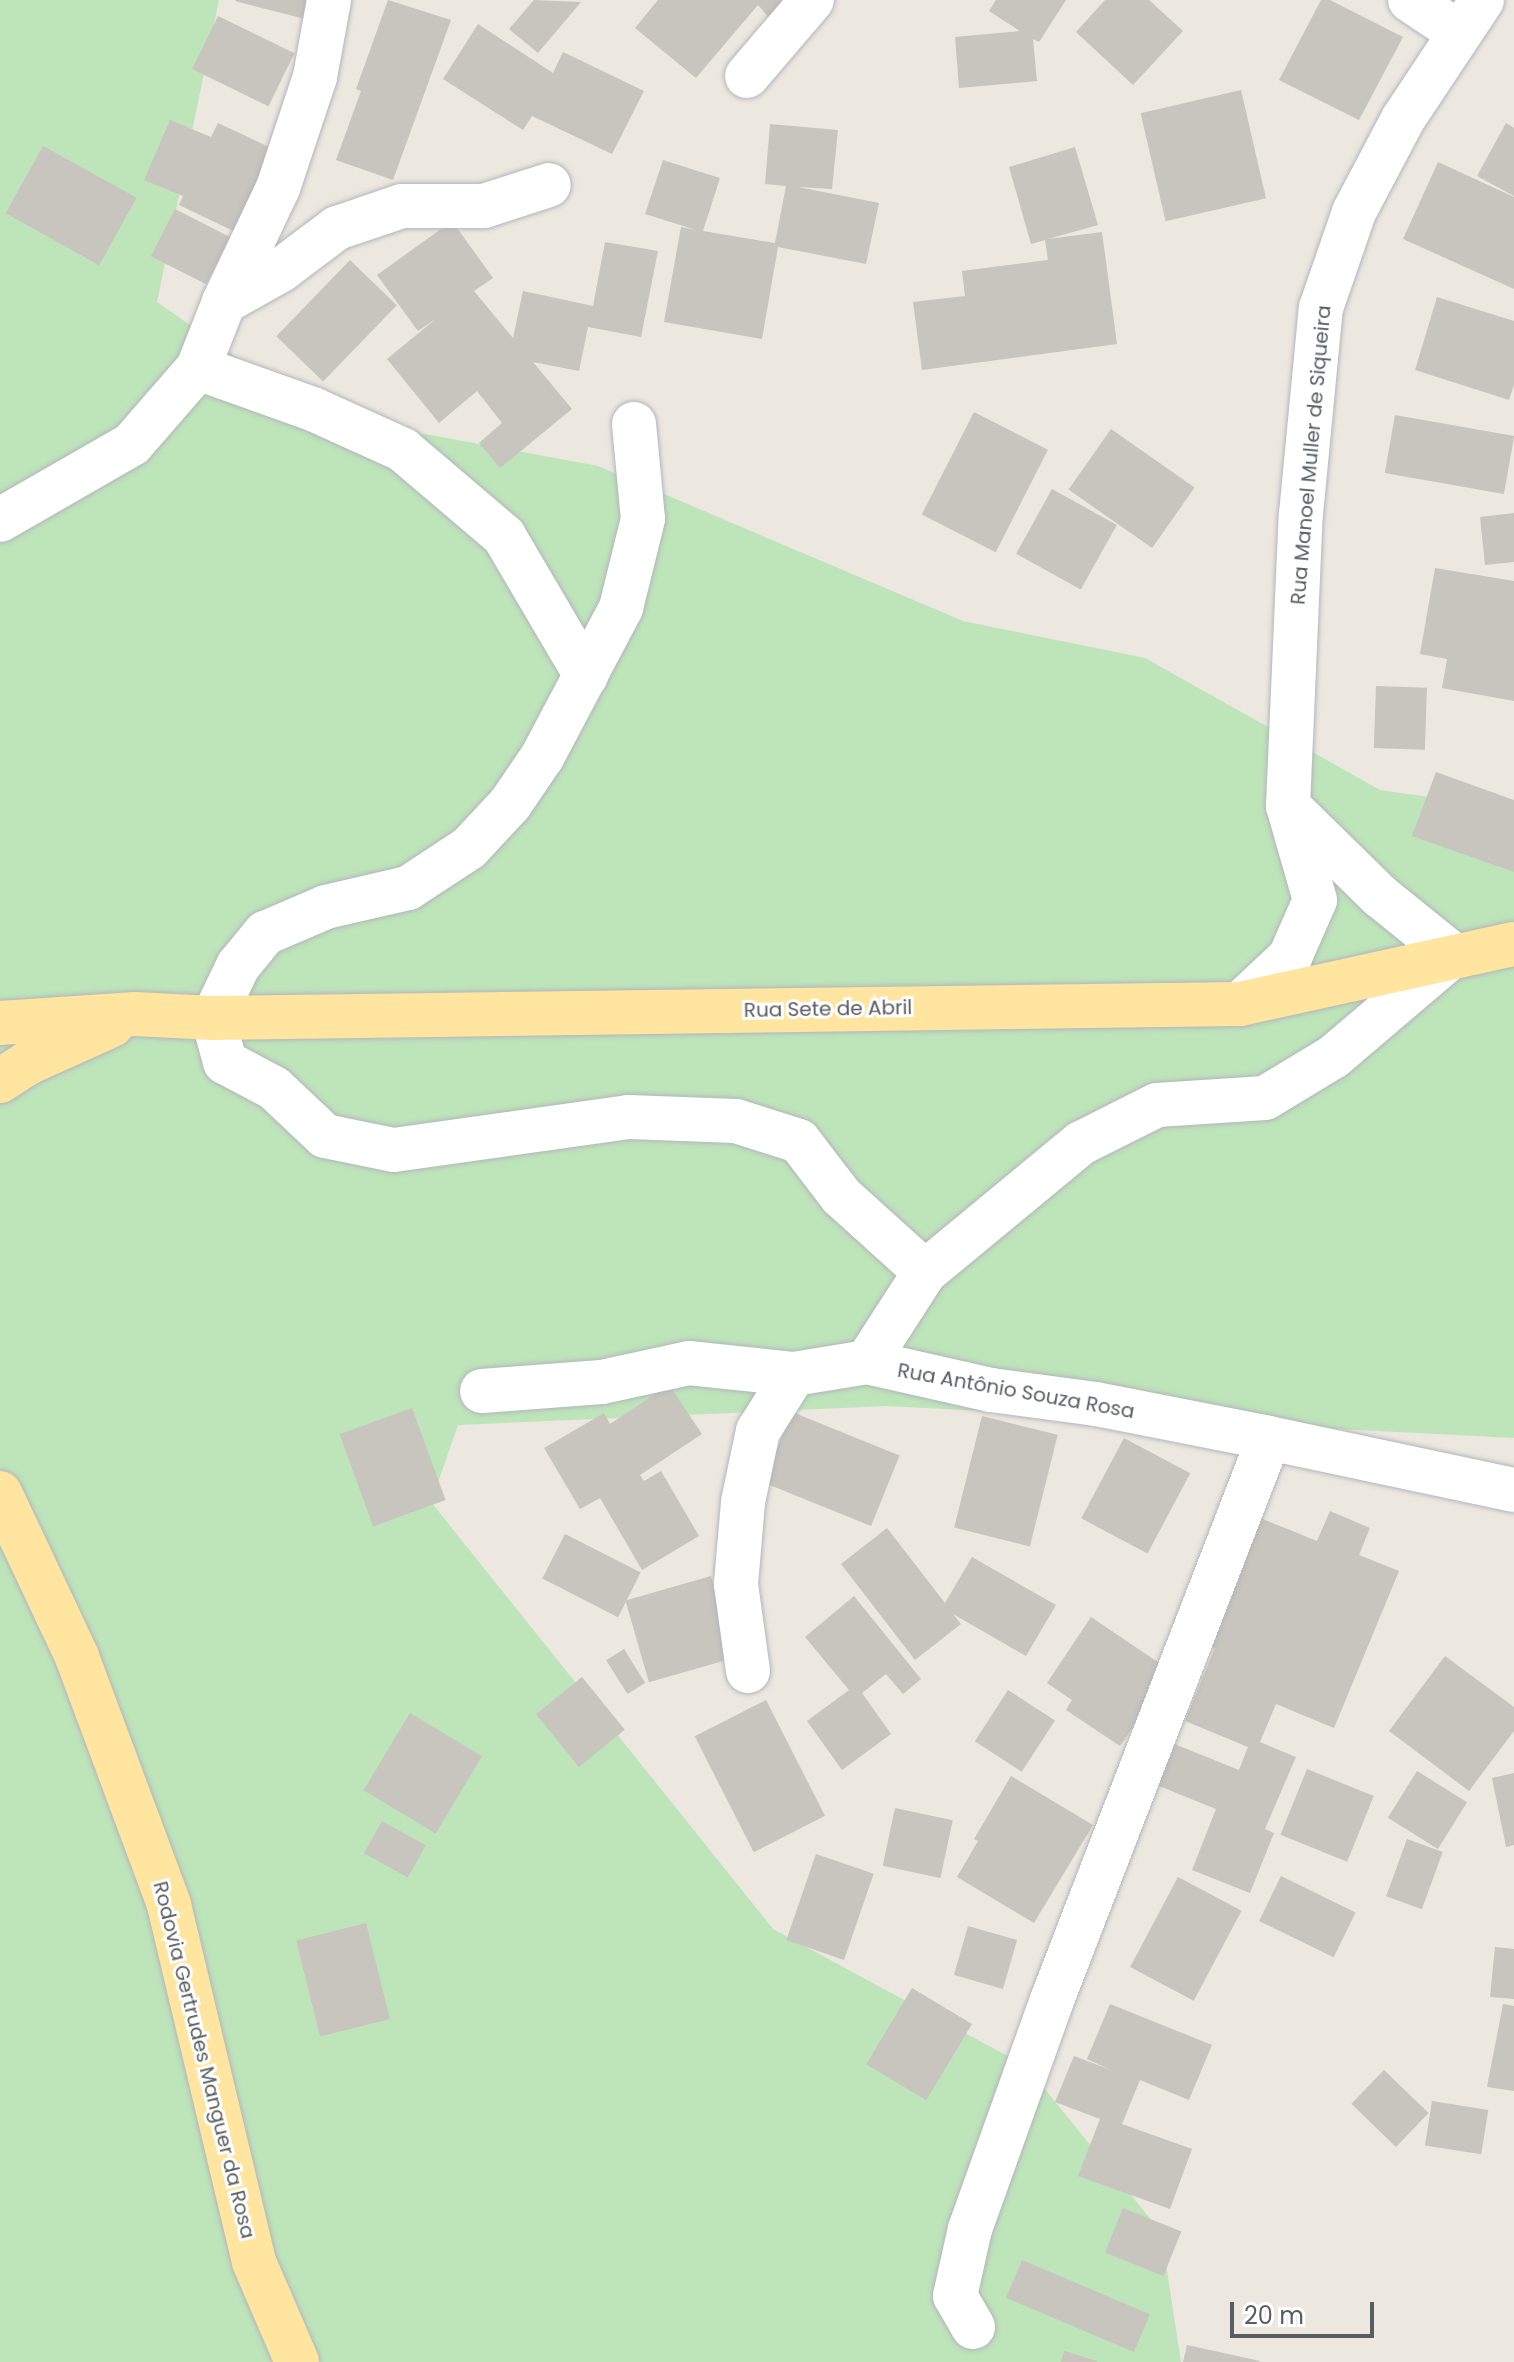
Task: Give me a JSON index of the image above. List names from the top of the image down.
{
  "streets": {
    "main road": ["Rua Sete de Abril", "Rodovia Gertrudes Manguer da Rosa"],
    "street": ["Rua Manoel Muller de Siqueira", "Rua Antônio Souza Rosa"]
  },
  "crossings": [
    ["Rua Manoel Muller de Siqueira", "Rua Sete de Abril"],
    ["Rua Sete de Abril", "Rua Antônio Souza Rosa"]
  ],
  "scale_bar": "20 m"
}
